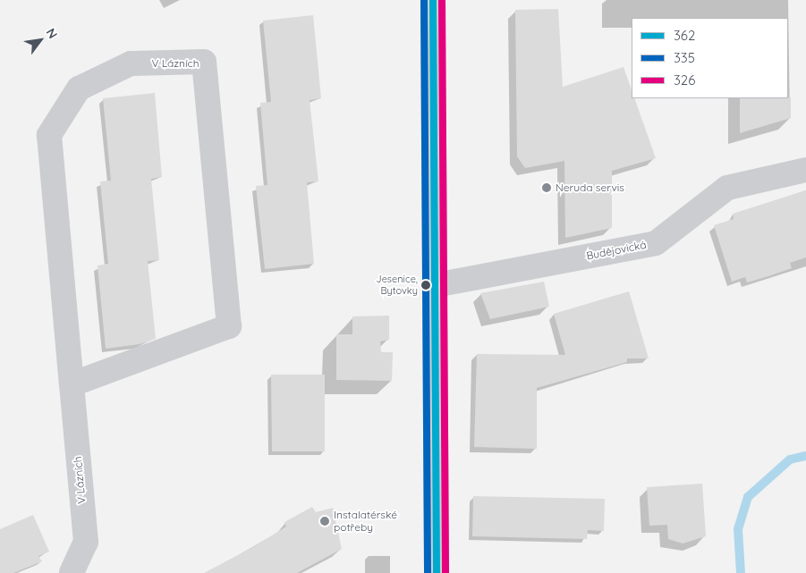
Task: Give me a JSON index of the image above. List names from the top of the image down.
{
  "streets": {
    "street": ["V Lázních", "Budějovická"]
  },
  "places": ["Neruda servis", "Jesenice, Bytovky", "Instalatérské potřeby"],
  "lines": ["transit line 362", "transit line 335", "transit line 326"],
  "legend": ["362", "335", "326"],
  "north": "top right"
}
